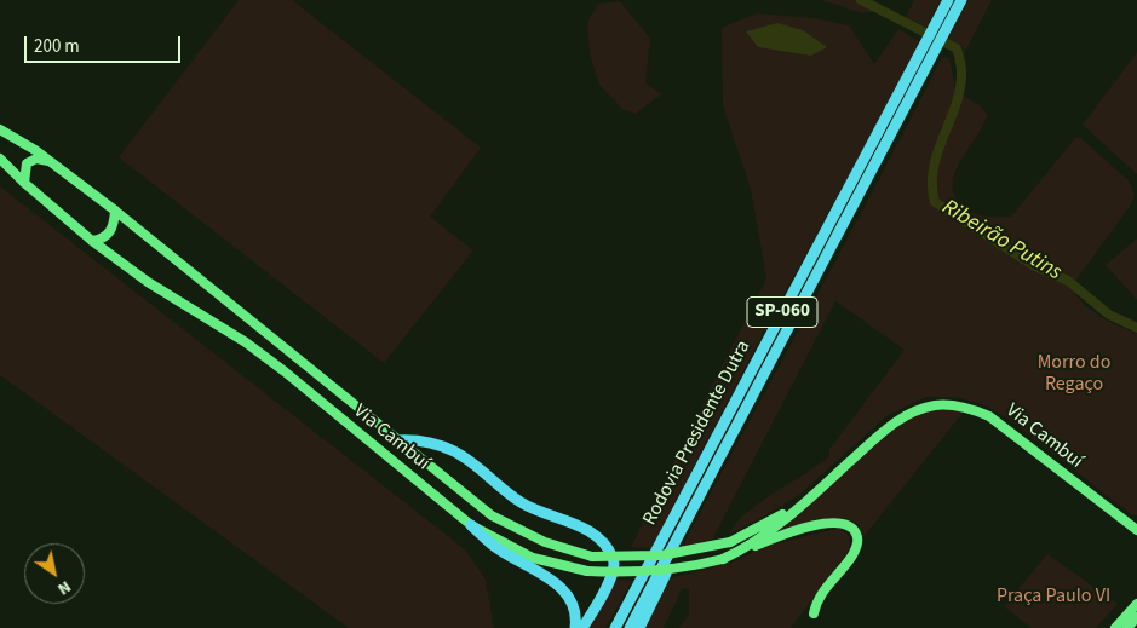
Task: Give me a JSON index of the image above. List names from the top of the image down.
{
  "streets": {
    "highway": ["SP-060", "Rodovia Presidente Dutra"],
    "main road": ["Via Cambuí"]
  },
  "water": ["Ribeirão Putins"],
  "parks": ["Morro do Regaço", "Praça Paulo VI"],
  "scale_bar": "200 m",
  "north": "bottom right"
}
